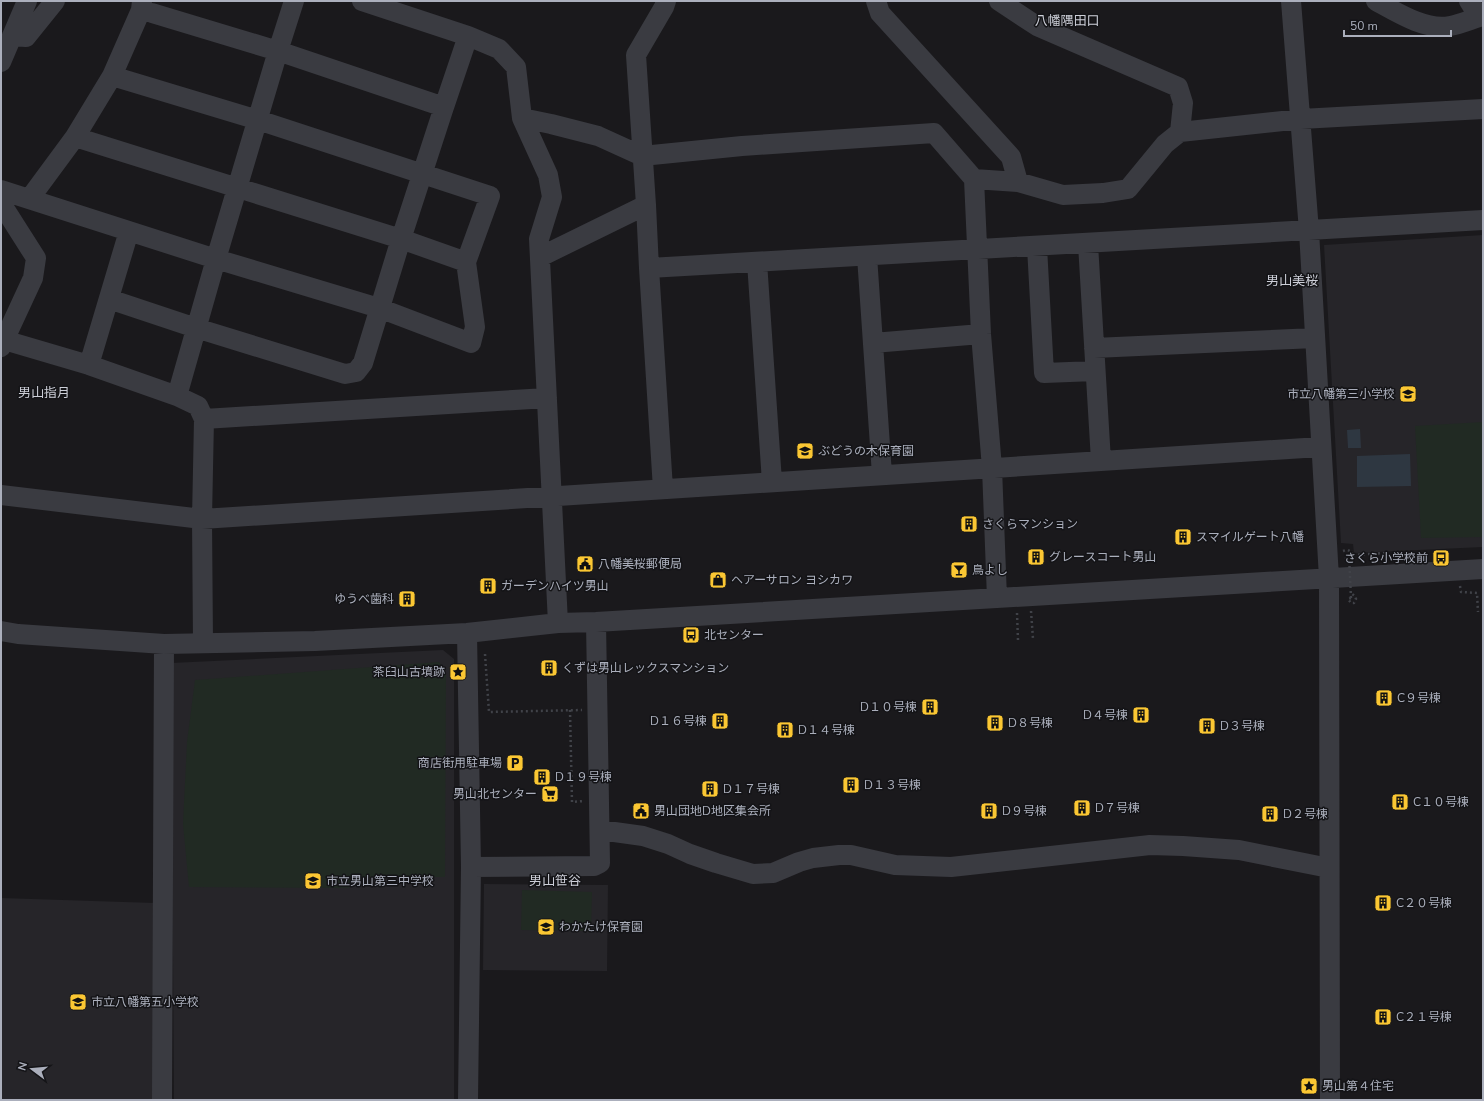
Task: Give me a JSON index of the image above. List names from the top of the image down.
{
  "districts": [
    "八幡隅田口",
    "男山美桜",
    "男山指月",
    "男山笹谷"
  ],
  "places": {
    "school or university": [
      "市立八幡第三小学校",
      "ぶどうの木保育園",
      "市立男山第三中学校",
      "わかたけ保育園",
      "市立八幡第五小学校"
    ],
    "building": [
      "さくらマンション",
      "スマイルゲート八幡",
      "グレースコート男山",
      "ガーデンハイツ男山",
      "ゆうべ歯科",
      "くずは男山レックスマンション",
      "C９号棟",
      "D１０号棟",
      "D４号棟",
      "D１６号棟",
      "D８号棟",
      "D３号棟",
      "D１４号棟",
      "D１９号棟",
      "D１３号棟",
      "D１７号棟",
      "C１０号棟",
      "D７号棟",
      "D９号棟",
      "D２号棟",
      "C２０号棟",
      "C２１号棟"
    ],
    "bus stop": ["さくら小学校前", "北センター"],
    "public building": ["八幡美桜郵便局", "男山団地D地区集会所"],
    "bar": ["鳥よし"],
    "shop": ["ヘアーサロン ヨシカワ"],
    "place": ["茶臼山古墳跡", "男山第４住宅"],
    "parking": ["商店街用駐車場"],
    "supermarket": ["男山北センター"]
  },
  "scale_bar": "50 m",
  "north": "left"
}
